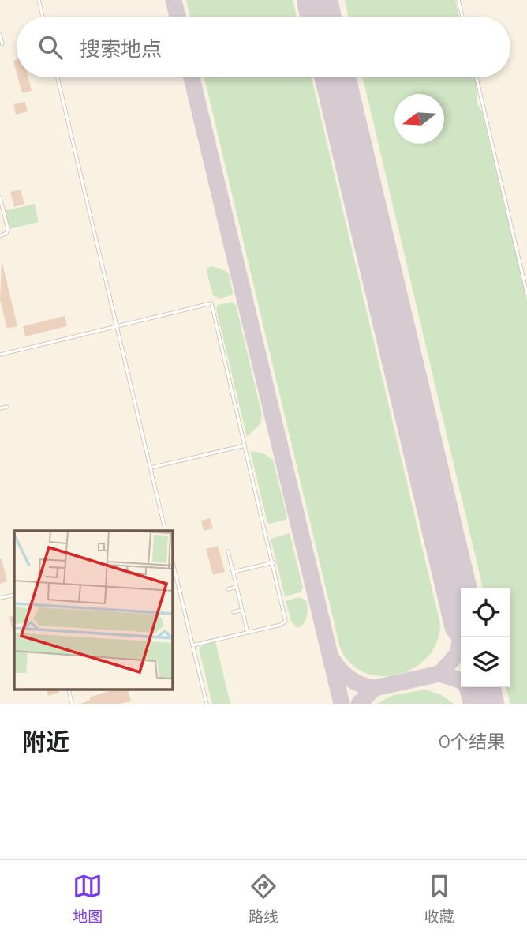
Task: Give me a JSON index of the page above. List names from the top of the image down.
{
  "north": "left",
  "page": {
    "search": "搜索地点",
    "heading": ["附近", "0个结果"],
    "nav": ["地图", "路线", "收藏"]
  }
}
